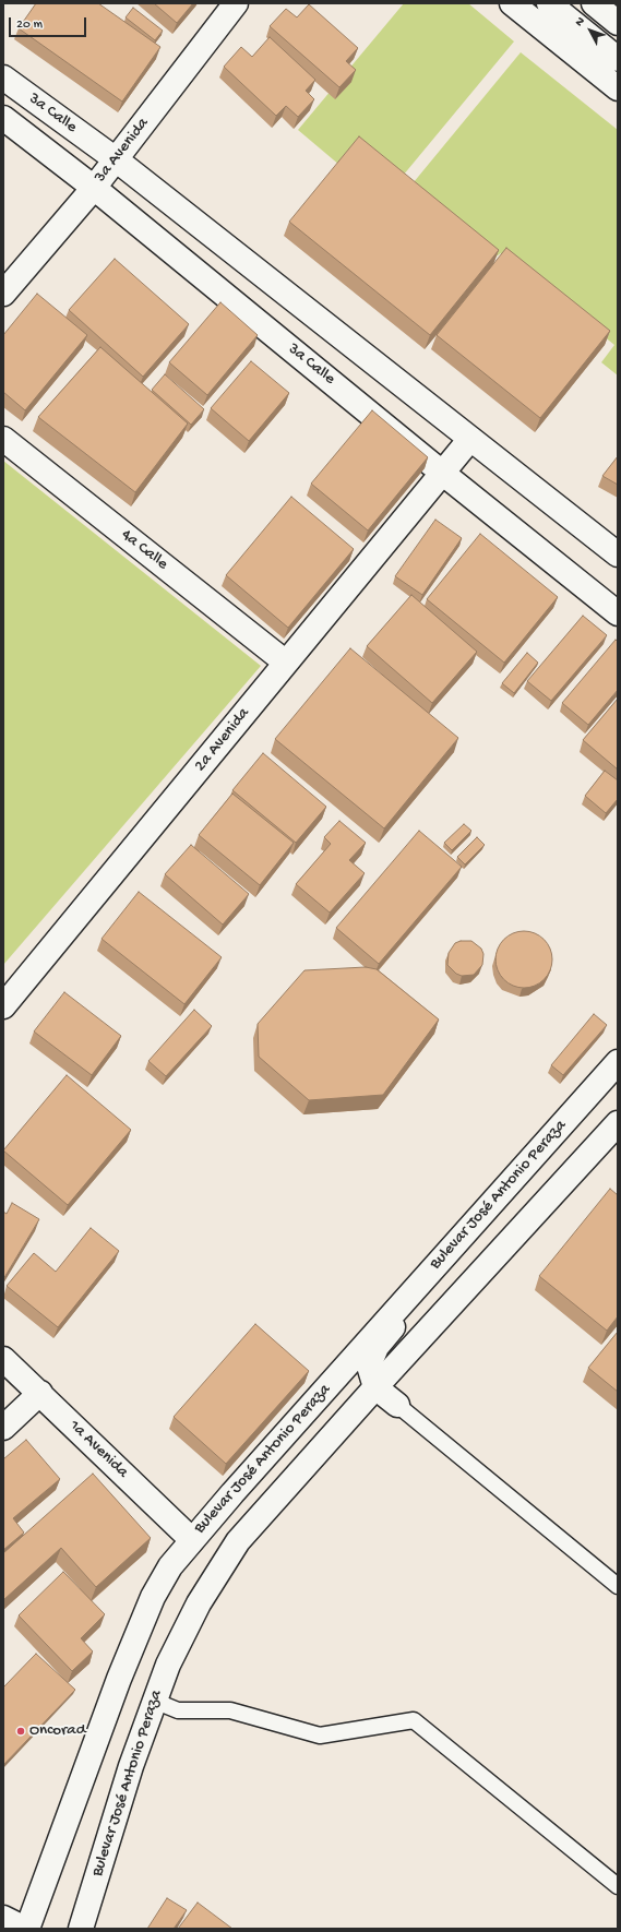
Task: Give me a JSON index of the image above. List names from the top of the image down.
{
  "streets": {
    "street": [
      "3a Calle",
      "3a Avenida",
      "4a Calle",
      "2a Avenida",
      "Bulevar José Antonio Peraza",
      "1a Avenida"
    ]
  },
  "crossings": [
    ["3a Calle", "3a Avenida"],
    ["3a Calle", "2a Avenida"],
    ["4a Calle", "2a Avenida"],
    ["Bulevar José Antonio Peraza", "1a Avenida"]
  ],
  "places": ["Oncorad"],
  "scale_bar": "20 m",
  "north": "top left"
}
